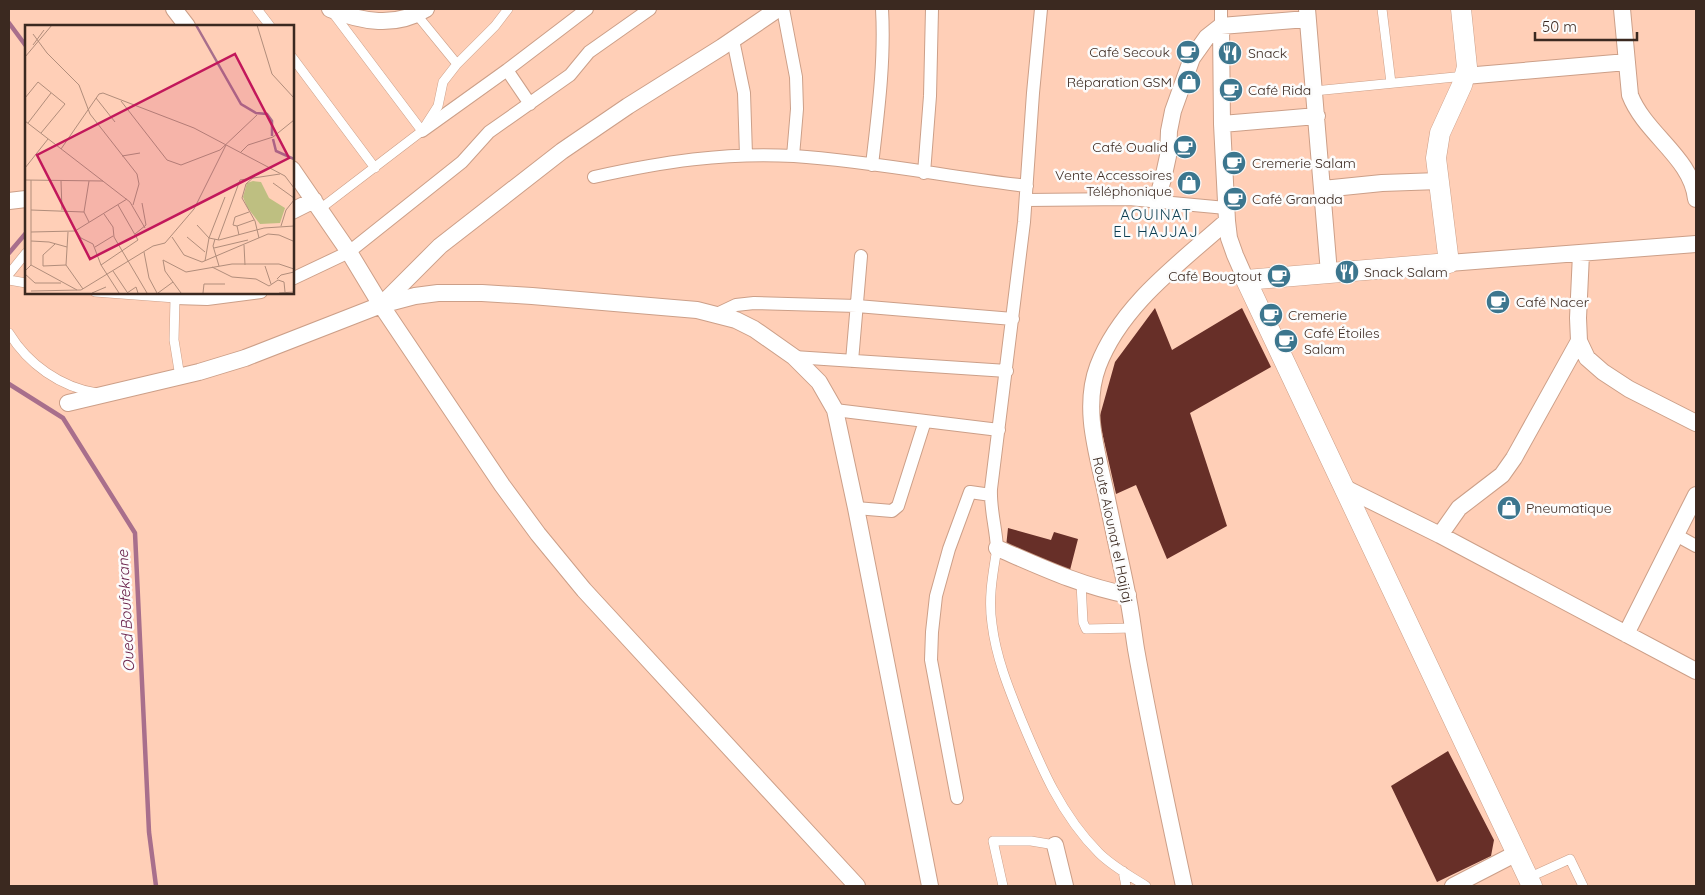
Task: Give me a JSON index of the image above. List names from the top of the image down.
{
  "streets": {
    "street": ["Route Aiounat el Hajjaj"]
  },
  "districts": ["AOUINAT EL HAJJAJ"],
  "water": ["Oued Boufekrane"],
  "places": {
    "cafe": [
      "Café Secouk",
      "Café Rida",
      "Café Oualid",
      "Cremerie Salam",
      "Café Granada",
      "Café Bougtout",
      "Café Nacer",
      "Cremerie",
      "Café Étoiles Salam"
    ],
    "restaurant": ["Snack", "Snack Salam"],
    "shop": ["Réparation GSM", "Vente Accessoires Téléphonique", "Pneumatique"]
  },
  "scale_bar": "50 m"
}
